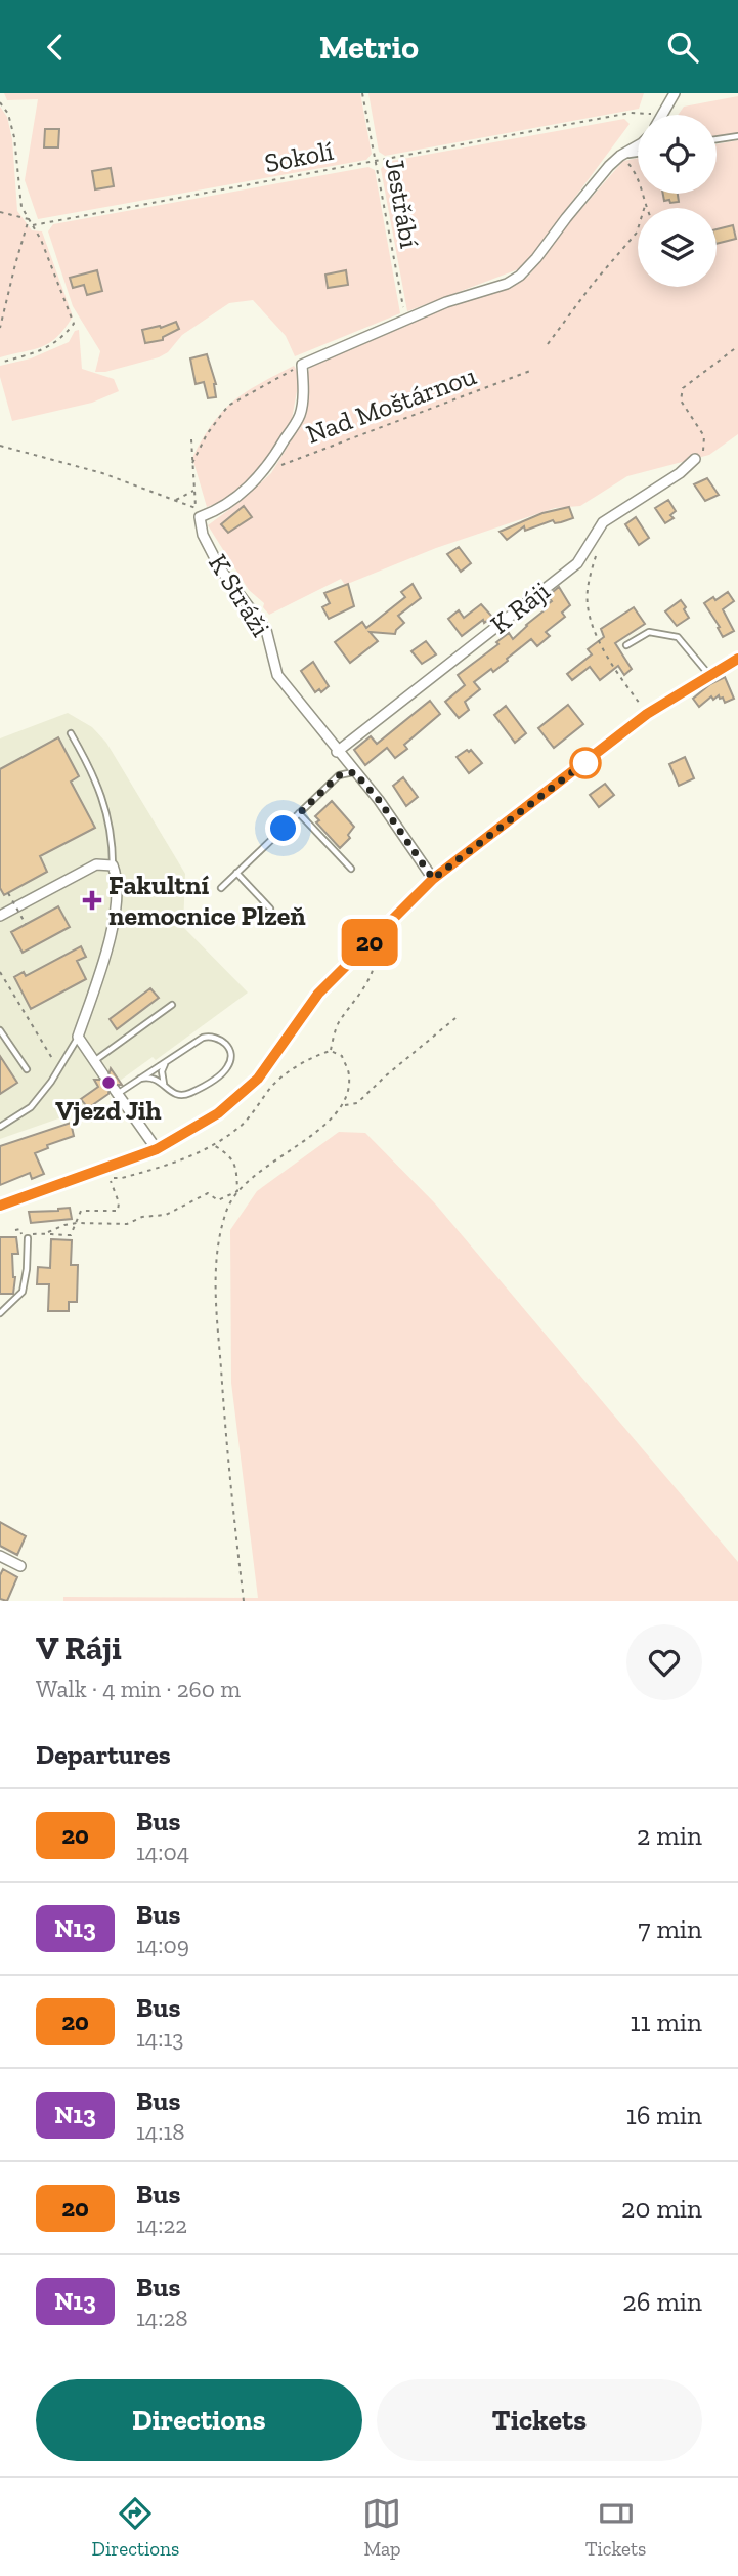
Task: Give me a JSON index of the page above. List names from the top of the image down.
{
  "streets": {
    "street": ["K Stráži", "K Ráji"],
    "path": ["Sokolí", "Jestřábí", "Nad Moštárnou"]
  },
  "crossings": [
    ["Sokolí", "Jestřábí"],
    ["Nad Moštárnou", "K Stráži"],
    ["K Stráži", "K Ráji"]
  ],
  "places": {
    "health": ["Fakultní nemocnice Plzeň"],
    "other": ["Vjezd Jih"]
  },
  "lines": ["bus line 20"],
  "page": {
    "header": "Metrio",
    "on_map": "20",
    "heading": [
      ["V Ráji", "Walk · 4 min · 260 m"],
      "Departures"
    ],
    "list": [
      {
        "mark": "20",
        "name": "Bus",
        "note": "14:04",
        "value": "2 min"
      },
      {
        "mark": "N13",
        "name": "Bus",
        "note": "14:09",
        "value": "7 min"
      },
      {
        "mark": "20",
        "name": "Bus",
        "note": "14:13",
        "value": "11 min"
      },
      {
        "mark": "N13",
        "name": "Bus",
        "note": "14:18",
        "value": "16 min"
      },
      {
        "mark": "20",
        "name": "Bus",
        "note": "14:22",
        "value": "20 min"
      },
      {
        "mark": "N13",
        "name": "Bus",
        "note": "14:28",
        "value": "26 min"
      }
    ],
    "buttons": ["Directions", "Tickets"],
    "tabs": ["Directions", "Map", "Tickets"]
  }
}
